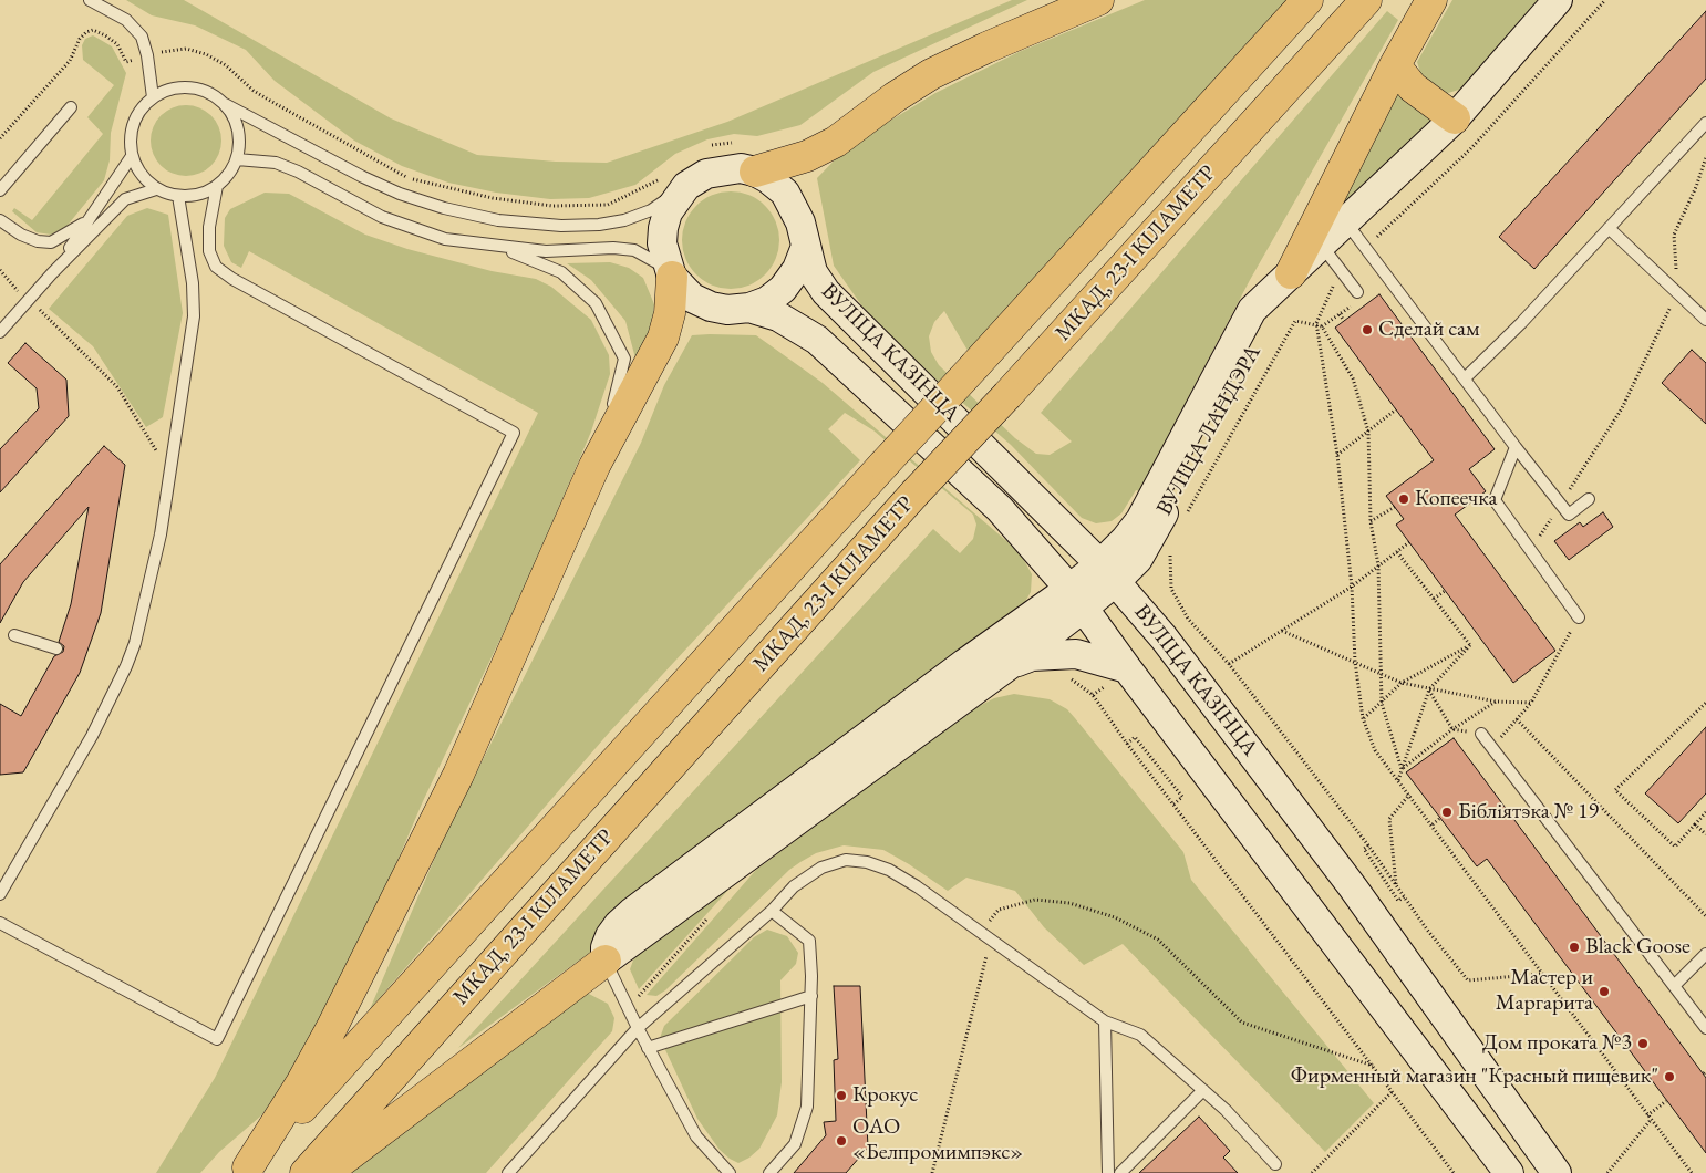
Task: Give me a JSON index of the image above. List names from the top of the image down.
{
  "streets": {
    "highway": ["МКАД, 23-І КІЛАМЕТР"],
    "main road": ["ВУЛІЦА КАЗІНЦА", "ВУЛІЦА ЛАНДЭРА"]
  },
  "crossings": [
    ["ВУЛІЦА КАЗІНЦА", "ВУЛІЦА ЛАНДЭРА"]
  ],
  "places": [
    "Сделай сам",
    "Копеечка",
    "Бібліятэка № 19",
    "Black Goose",
    "Мастер и Маргарита",
    "Дом проката №3",
    "Фирменный магазин \"Красный пищевик\"",
    "Крокус",
    "ОАО «Белпромимпэкс»"
  ]
}
